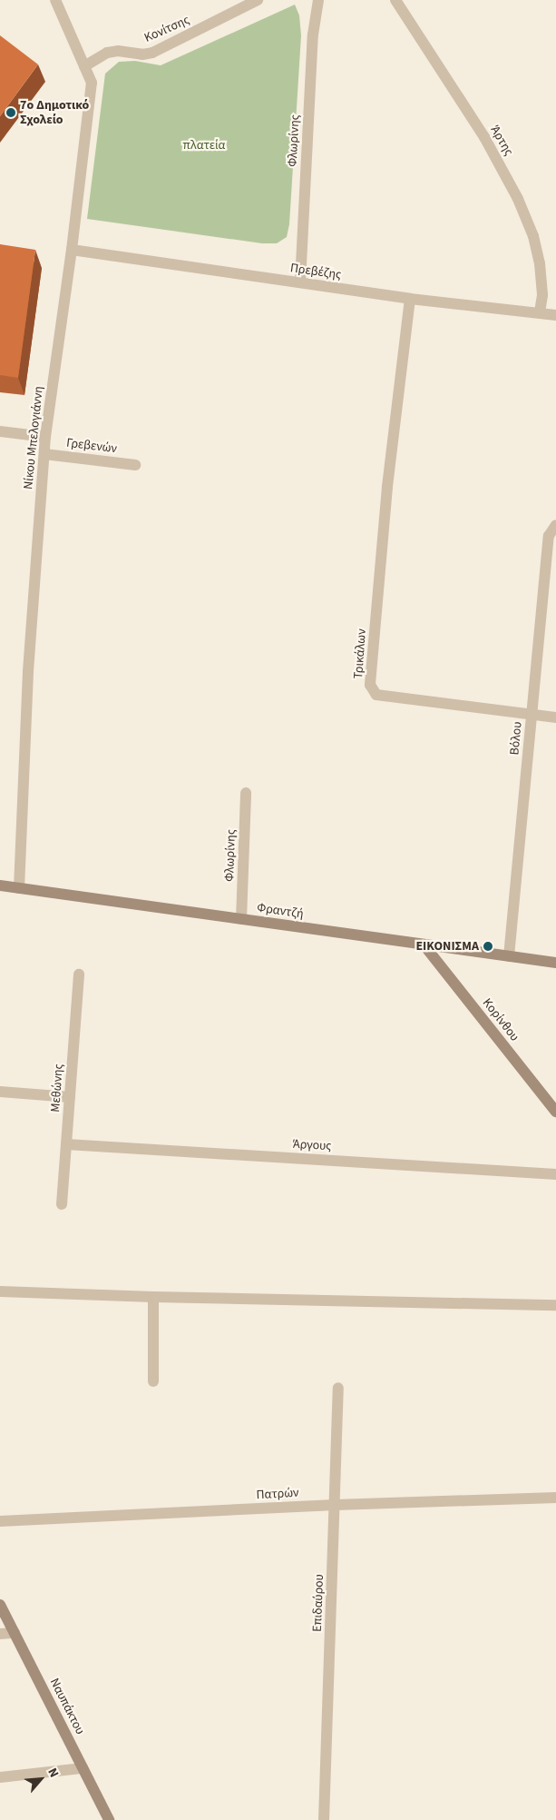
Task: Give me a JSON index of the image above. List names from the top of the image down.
{
  "streets": {
    "main road": ["Φραντζή", "Κορίνθου", "Ναυπάκτου"],
    "street": [
      "Κονίτσης",
      "Φλωρίνης",
      "Άρτης",
      "Πρεβέζης",
      "Νίκου Μπελογιάννη",
      "Γρεβενών",
      "Τρικάλων",
      "Βόλου",
      "Μεθώνης",
      "Άργους",
      "Πατρών",
      "Επιδαύρου"
    ]
  },
  "crossings": [
    ["Κονίτσης", "Νίκου Μπελογιάννη"],
    ["Φλωρίνης", "Πρεβέζης"],
    ["Φλωρίνης", "Φραντζή"],
    ["Άρτης", "Πρεβέζης"],
    ["Πρεβέζης", "Νίκου Μπελογιάννη"],
    ["Πρεβέζης", "Τρικάλων"],
    ["Νίκου Μπελογιάννη", "Γρεβενών"],
    ["Νίκου Μπελογιάννη", "Φραντζή"],
    ["Τρικάλων", "Βόλου"],
    ["Βόλου", "Φραντζή"],
    ["Φραντζή", "Κορίνθου"],
    ["Μεθώνης", "Άργους"],
    ["Πατρών", "Επιδαύρου"]
  ],
  "parks": ["πλατεία"],
  "places": ["7ο Δημοτικό Σχολείο", "ΕΙΚΟΝΙΣΜΑ"],
  "north": "top right"
}
